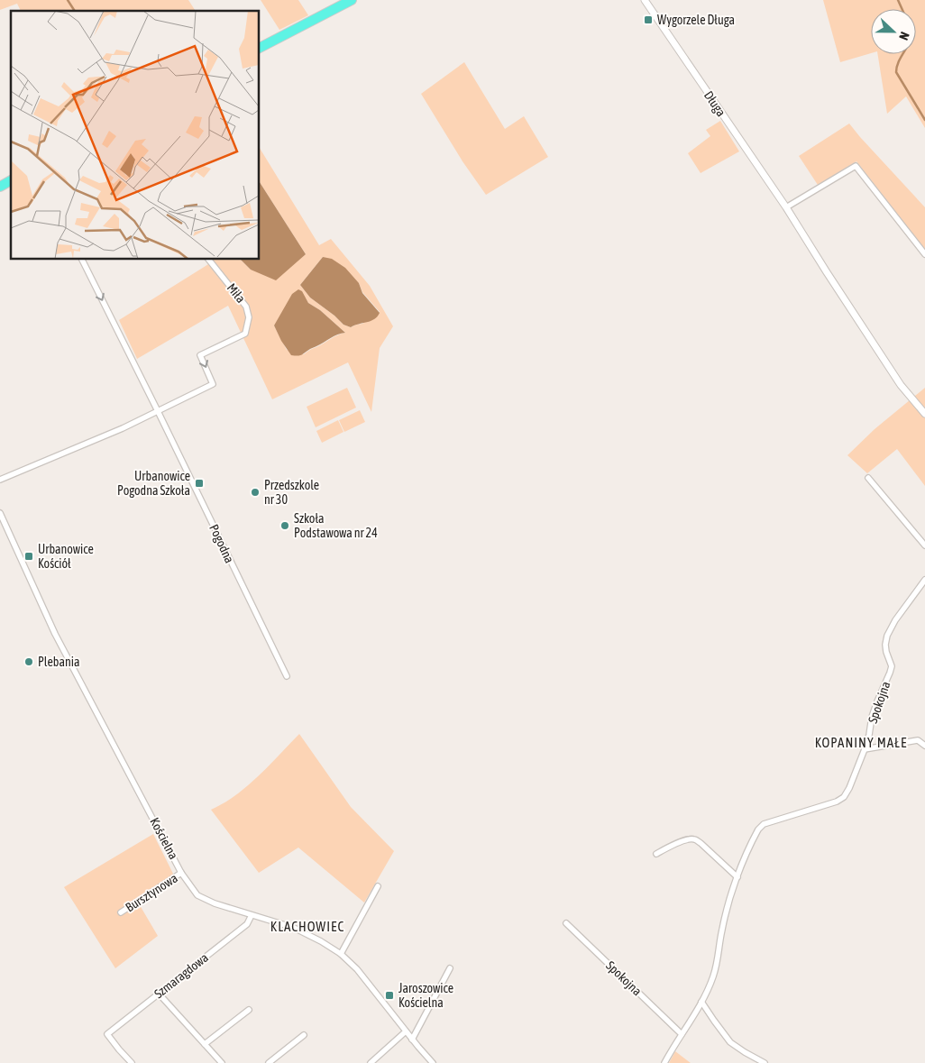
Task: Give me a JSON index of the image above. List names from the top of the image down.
{
  "streets": {
    "street": [
      "Długa",
      "Miła",
      "Pogodna",
      "Spokojna",
      "Kościelna",
      "Bursztynowa",
      "Szmaragdowa"
    ]
  },
  "crossings": [
    ["Miła", "Pogodna"],
    ["Kościelna", "Bursztynowa"],
    ["Kościelna", "Szmaragdowa"]
  ],
  "one_way": ["Pogodna"],
  "districts": ["KOPANINY MAŁE", "KLACHOWIEC"],
  "places": {
    "transit": [
      "Wygorzele Długa",
      "Urbanowice Pogodna Szkoła",
      "Urbanowice Kościół",
      "Jaroszowice Kościelna"
    ],
    "other": ["Przedszkole nr 30", "Szkoła Podstawowa nr 24", "Plebania"]
  },
  "north": "right"
}
